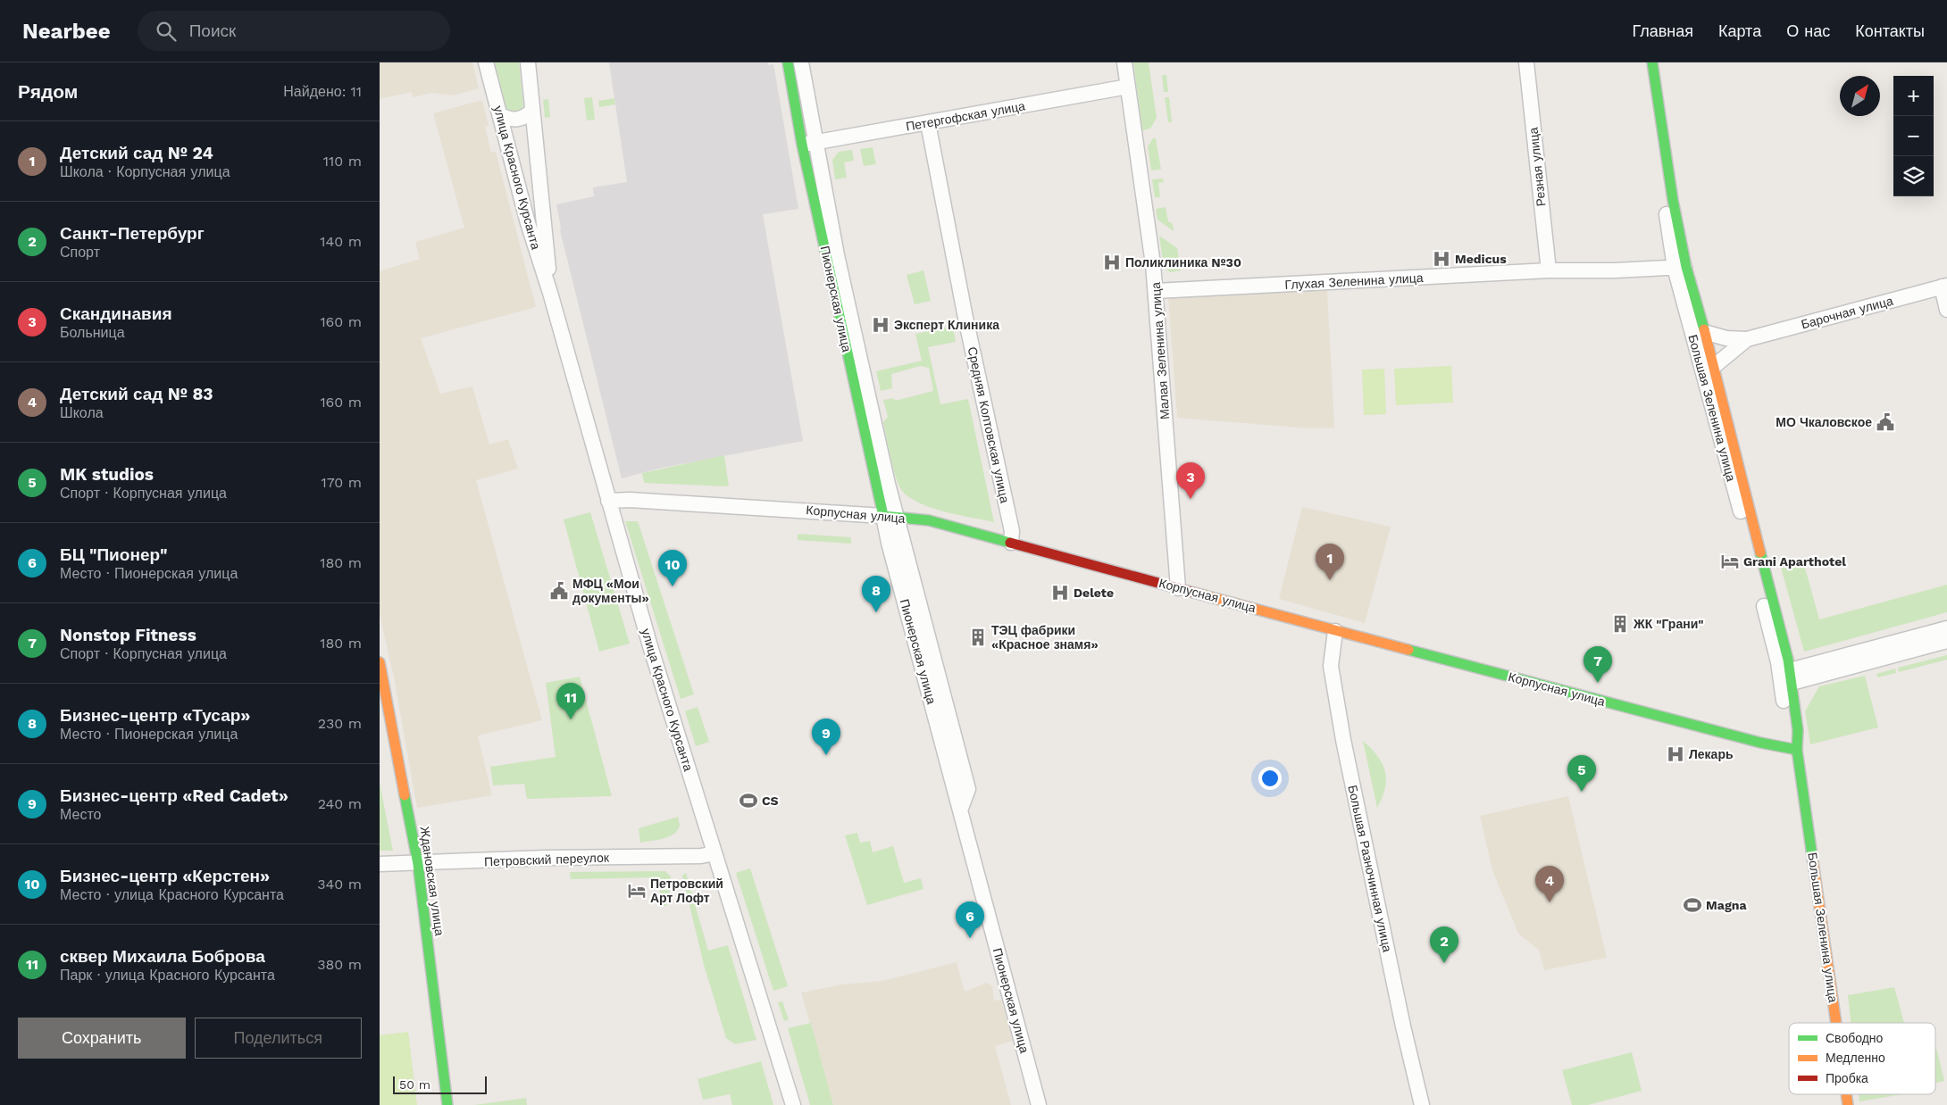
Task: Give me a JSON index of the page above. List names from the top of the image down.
{
  "streets": {
    "main road": [
      "Пионерская улица",
      "Большая Зеленина улица",
      "Корпусная улица",
      "Ждановская улица"
    ],
    "street": [
      "Петергофская улица",
      "Резная улица",
      "улица Красного Курсанта",
      "Глухая Зеленина улица",
      "Барочная улица",
      "Малая Зеленина улица",
      "Средняя Колтовская улица",
      "Петровский переулок",
      "Большая Разночинная улица"
    ]
  },
  "crossings": [
    ["Петергофская улица", "Пионерская улица"],
    ["Петергофская улица", "Малая Зеленина улица"],
    ["Петергофская улица", "Средняя Колтовская улица"],
    ["Резная улица", "Глухая Зеленина улица"],
    ["улица Красного Курсанта", "Корпусная улица"],
    ["улица Красного Курсанта", "Петровский переулок"],
    ["Глухая Зеленина улица", "Малая Зеленина улица"],
    ["Глухая Зеленина улица", "Большая Зеленина улица"],
    ["Пионерская улица", "Корпусная улица"],
    ["Барочная улица", "Большая Зеленина улица"],
    ["Малая Зеленина улица", "Корпусная улица"],
    ["Большая Зеленина улица", "Корпусная улица"],
    ["Средняя Колтовская улица", "Корпусная улица"],
    ["Корпусная улица", "Большая Разночинная улица"],
    ["Петровский переулок", "Ждановская улица"]
  ],
  "places": {
    "hospital": [
      "Medicus",
      "Поликлиника №30",
      "Эксперт Клиника",
      "Delete",
      "Лекарь"
    ],
    "public building": ["МО Чкаловское", "МФЦ «Мои документы»"],
    "hotel": ["Grani Aparthotel", "Петровский Арт Лофт"],
    "building": ["ЖК \"Грани\"", "ТЭЦ фабрики «Красное знамя»"],
    "sports": ["CS", "Magna"]
  },
  "legend": ["Свободно", "Медленно", "Пробка"],
  "scale_bar": "50 m",
  "north": "top right",
  "page": {
    "header": "Nearbee",
    "search": "Поиск",
    "nav": [
      "Главная",
      "Карта",
      "О нас",
      "Контакты"
    ],
    "heading": ["Рядом", "Найдено: 11"],
    "map_buttons": ["+", "−"],
    "list": [
      {
        "mark": "1",
        "name": "Детский сад № 24",
        "note": "Школа · Корпусная улица",
        "value": "110 m"
      },
      {
        "mark": "2",
        "name": "Санкт-Петербург",
        "note": "Спорт",
        "value": "140 m"
      },
      {
        "mark": "3",
        "name": "Скандинавия",
        "note": "Больница",
        "value": "160 m"
      },
      {
        "mark": "4",
        "name": "Детский сад № 83",
        "note": "Школа",
        "value": "160 m"
      },
      {
        "mark": "5",
        "name": "MK studios",
        "note": "Спорт · Корпусная улица",
        "value": "170 m"
      },
      {
        "mark": "6",
        "name": "БЦ \"Пионер\"",
        "note": "Место · Пионерская улица",
        "value": "180 m"
      },
      {
        "mark": "7",
        "name": "Nonstop Fitness",
        "note": "Спорт · Корпусная улица",
        "value": "180 m"
      },
      {
        "mark": "8",
        "name": "Бизнес-центр «Тусар»",
        "note": "Место · Пионерская улица",
        "value": "230 m"
      },
      {
        "mark": "9",
        "name": "Бизнес-центр «Red Cadet»",
        "note": "Место",
        "value": "240 m"
      },
      {
        "mark": "10",
        "name": "Бизнес-центр «Керстен»",
        "note": "Место · улица Красного Курсанта",
        "value": "340 m"
      },
      {
        "mark": "11",
        "name": "сквер Михаила Боброва",
        "note": "Парк · улица Красного Курсанта",
        "value": "380 m"
      }
    ],
    "pins": [
      "3",
      "1",
      "10",
      "8",
      "7",
      "11",
      "9",
      "5",
      "4",
      "6",
      "2"
    ],
    "buttons": ["Сохранить", "Поделиться"],
    "scale": "50 m"
  }
}
